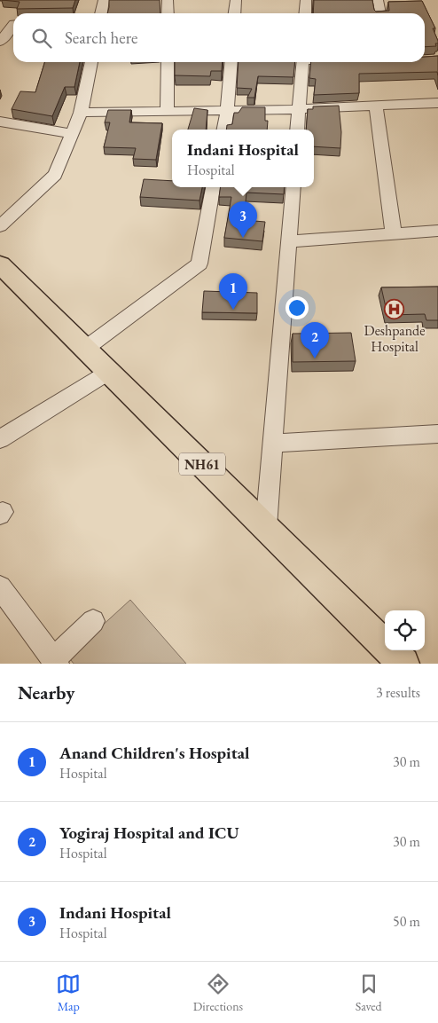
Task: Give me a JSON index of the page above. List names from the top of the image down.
{
  "streets": {
    "main road": ["NH61"]
  },
  "places": {
    "hospital": ["Deshpande Hospital"]
  },
  "page": {
    "search": "Search here",
    "popup": ["Indani Hospital", "Hospital"],
    "pins": ["3", "1", "2"],
    "heading": ["Nearby", "3 results"],
    "list": [
      {
        "mark": "1",
        "name": "Anand Children's Hospital",
        "note": "Hospital",
        "value": "30 m"
      },
      {
        "mark": "2",
        "name": "Yogiraj Hospital and ICU",
        "note": "Hospital",
        "value": "30 m"
      },
      {
        "mark": "3",
        "name": "Indani Hospital",
        "note": "Hospital",
        "value": "50 m"
      }
    ],
    "nav": ["Map", "Directions", "Saved"]
  }
}
